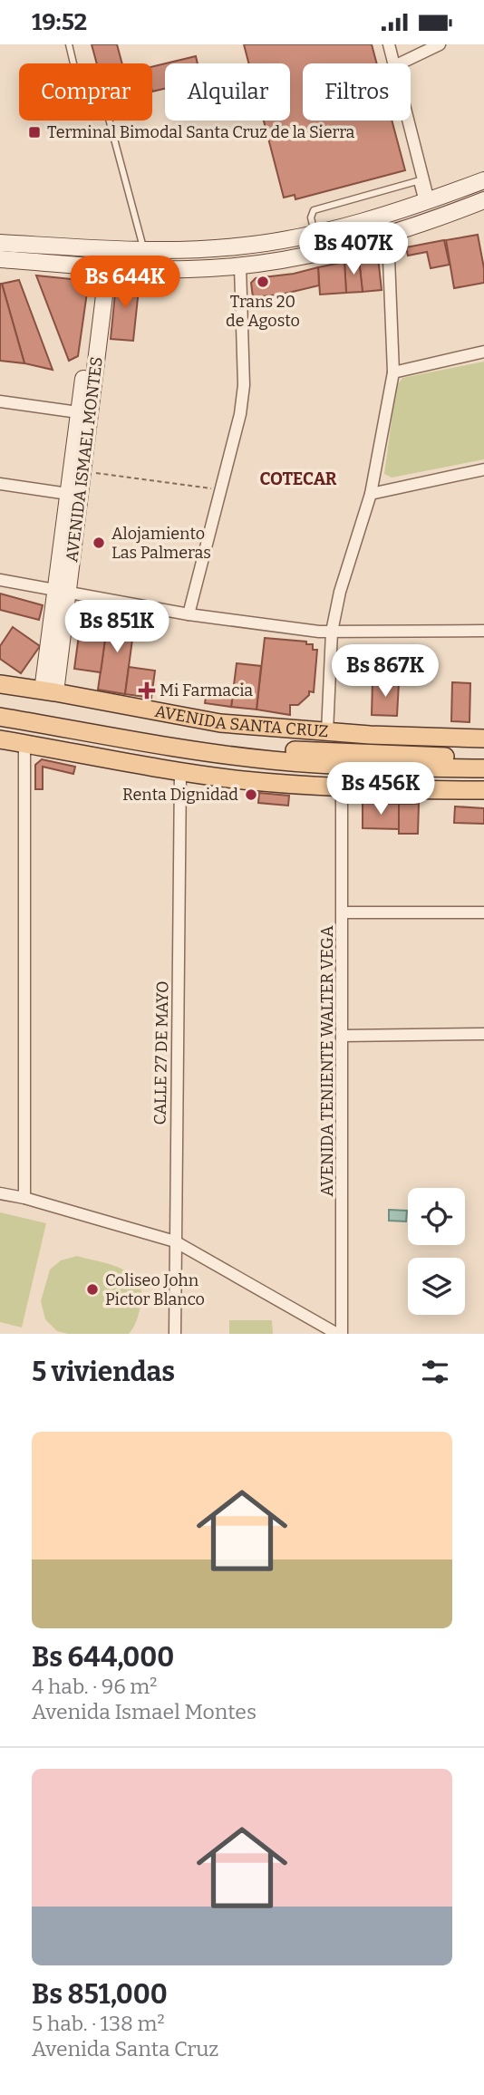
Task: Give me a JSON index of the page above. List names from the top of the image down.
{
  "streets": {
    "main road": ["AVENIDA ISMAEL MONTES", "AVENIDA SANTA CRUZ"],
    "street": ["CALLE 27 DE MAYO", "AVENIDA TENIENTE WALTER VEGA"]
  },
  "crossings": [
    ["AVENIDA ISMAEL MONTES", "AVENIDA SANTA CRUZ"]
  ],
  "districts": ["COTECAR"],
  "places": {
    "transit": ["Terminal Bimodal Santa Cruz de la Sierra"],
    "other": [
      "Trans 20 de Agosto",
      "Alojamiento Las Palmeras",
      "Renta Dignidad",
      "Coliseo John Pictor Blanco"
    ],
    "health": ["Mi Farmacia"]
  },
  "page": {
    "status": "19:52",
    "chip": ["Comprar", "Alquilar", "Filtros"],
    "price": [
      "Bs 407K",
      "Bs 644K",
      "Bs 851K",
      "Bs 867K",
      "Bs 456K"
    ],
    "heading": "5 viviendas",
    "list": [
      {
        "name": "Bs 644,000",
        "note": "4 hab. · 96 m² · Avenida Ismael Montes"
      },
      {
        "name": "Bs 851,000",
        "note": "5 hab. · 138 m² · Avenida Santa Cruz"
      }
    ]
  }
}
